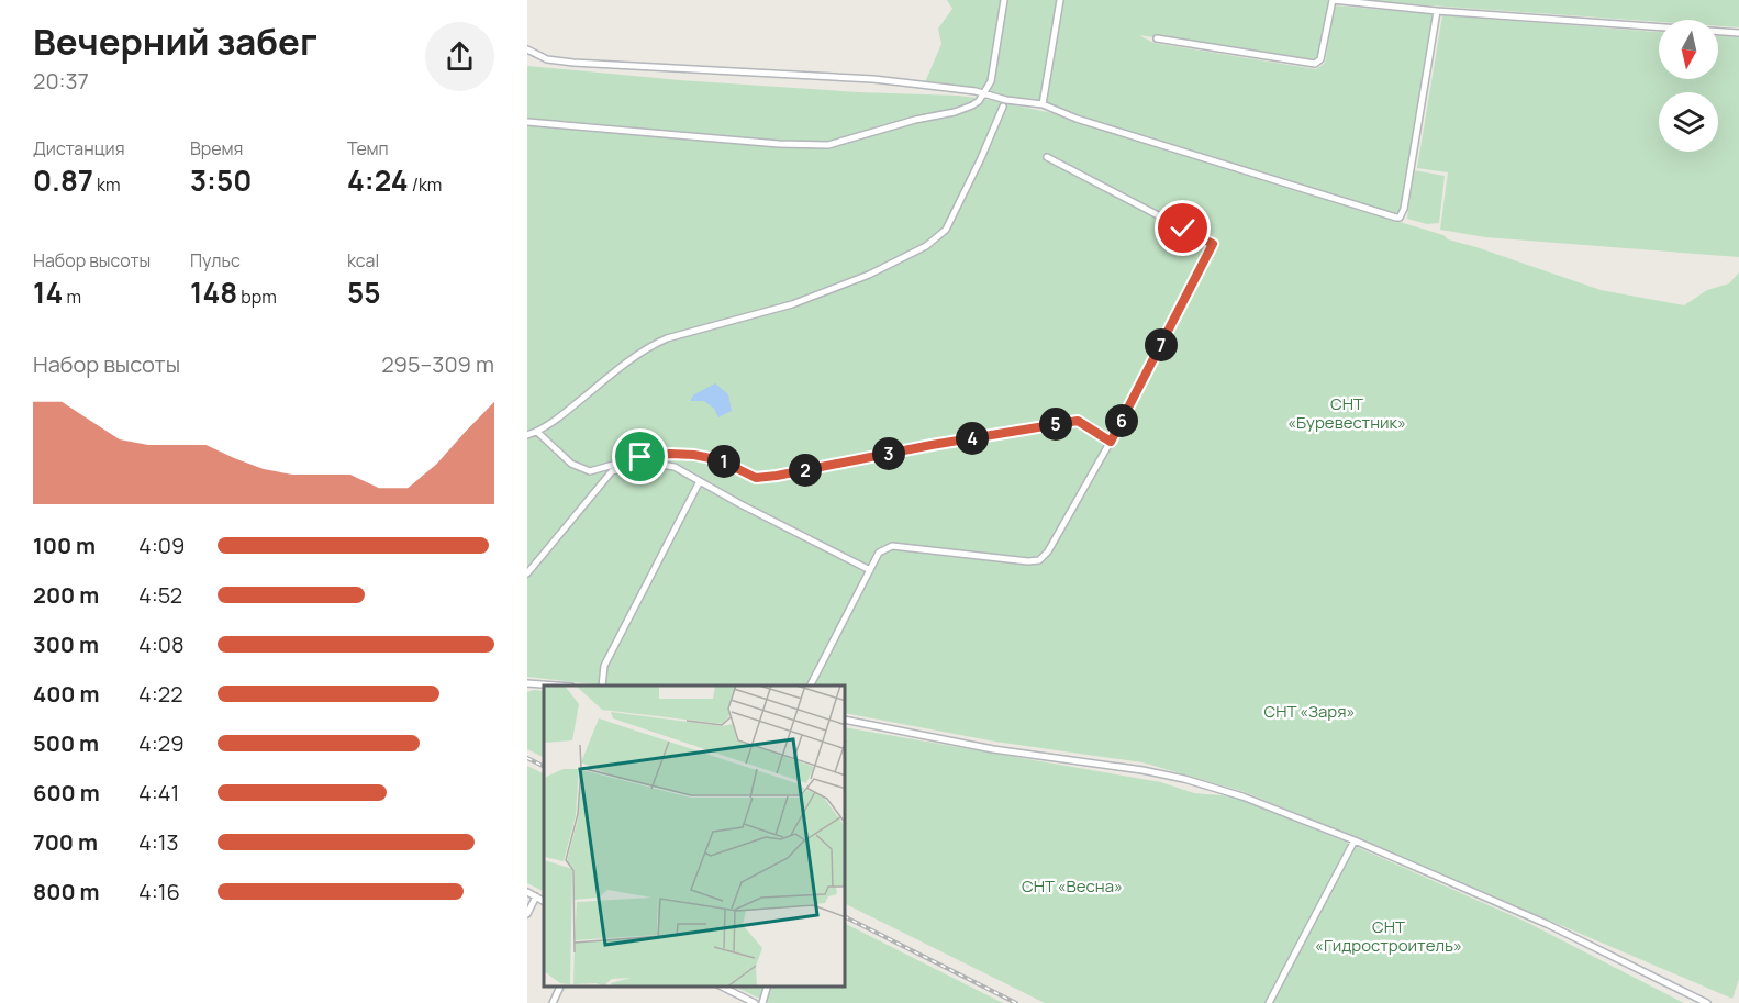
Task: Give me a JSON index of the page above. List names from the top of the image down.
{
  "parks": [
    "СНТ «Буревестник»",
    "СНТ «Заря»",
    "СНТ «Весна»",
    "СНТ «Гидростроитель»"
  ],
  "north": "bottom",
  "page": {
    "heading": ["Вечерний забег", "20:37"],
    "stats": [
      ["Дистанция", "0.87 km"],
      ["Время", "3:50"],
      ["Темп", "4:24 /km"],
      ["Набор высоты", "14 m"],
      ["Пульс", "148 bpm"],
      ["kcal", "55"]
    ],
    "pins": [
      "7",
      "6",
      "5",
      "4",
      "3",
      "1",
      "2"
    ],
    "chart": ["Набор высоты", "295–309 m"],
    "list": [
      {
        "name": "100 m",
        "note": "4:09"
      },
      {
        "name": "200 m",
        "note": "4:52"
      },
      {
        "name": "300 m",
        "note": "4:08"
      },
      {
        "name": "400 m",
        "note": "4:22"
      },
      {
        "name": "500 m",
        "note": "4:29"
      },
      {
        "name": "600 m",
        "note": "4:41"
      },
      {
        "name": "700 m",
        "note": "4:13"
      },
      {
        "name": "800 m",
        "note": "4:16"
      }
    ]
  }
}
